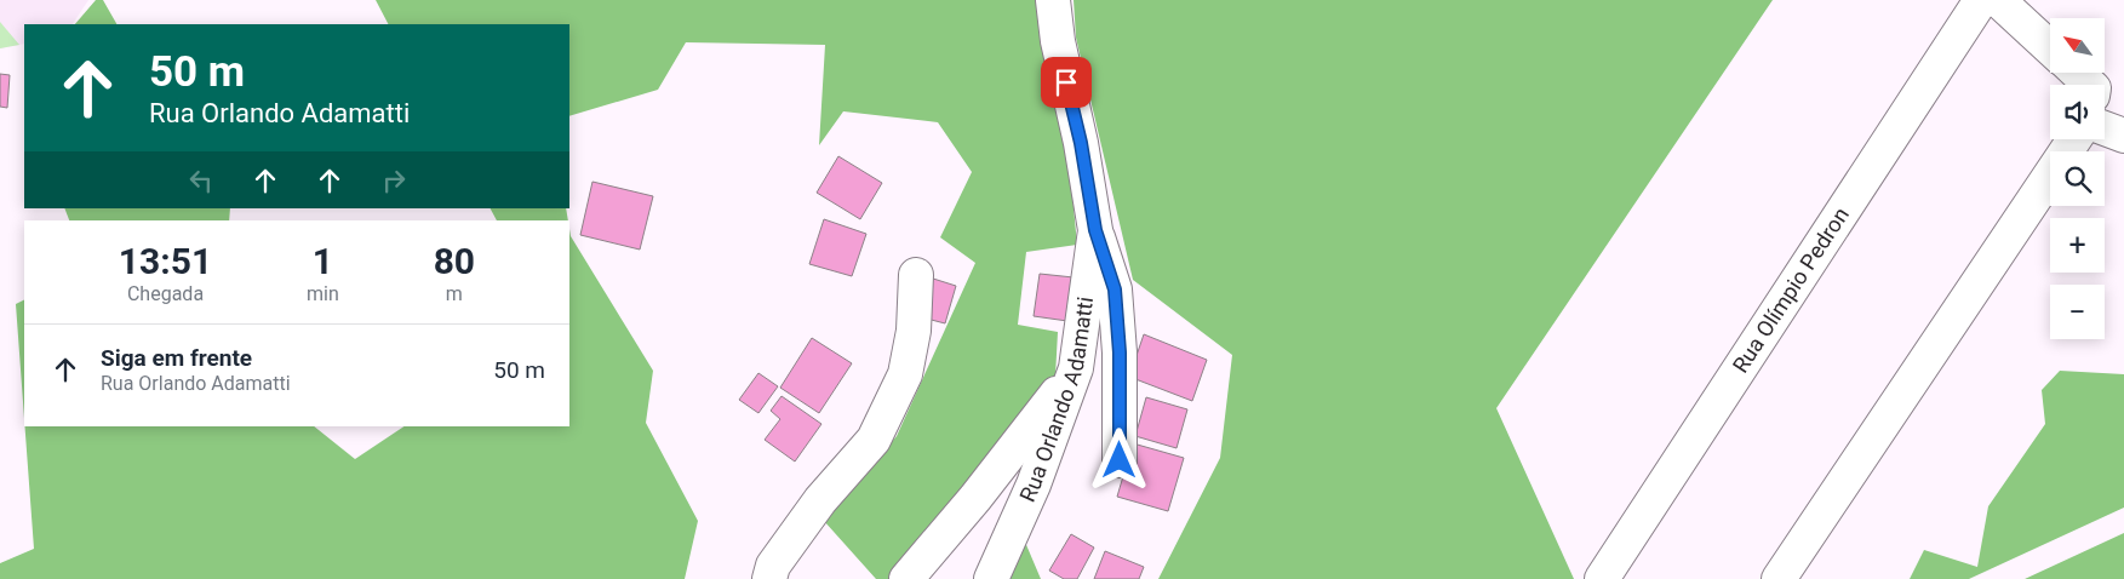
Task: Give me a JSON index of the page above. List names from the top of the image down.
{
  "streets": {
    "street": ["Rua Olímpio Pedron", "Rua Orlando Adamatti"]
  },
  "north": "top left",
  "page": {
    "map_buttons": ["+", "−"],
    "turn": ["50 m", "Rua Orlando Adamatti"],
    "eta": [
      "13:51",
      "Chegada",
      "1",
      "min",
      "80",
      "m"
    ],
    "list": [
      {
        "name": "Siga em frente",
        "note": "Rua Orlando Adamatti",
        "value": "50 m"
      }
    ]
  }
}
